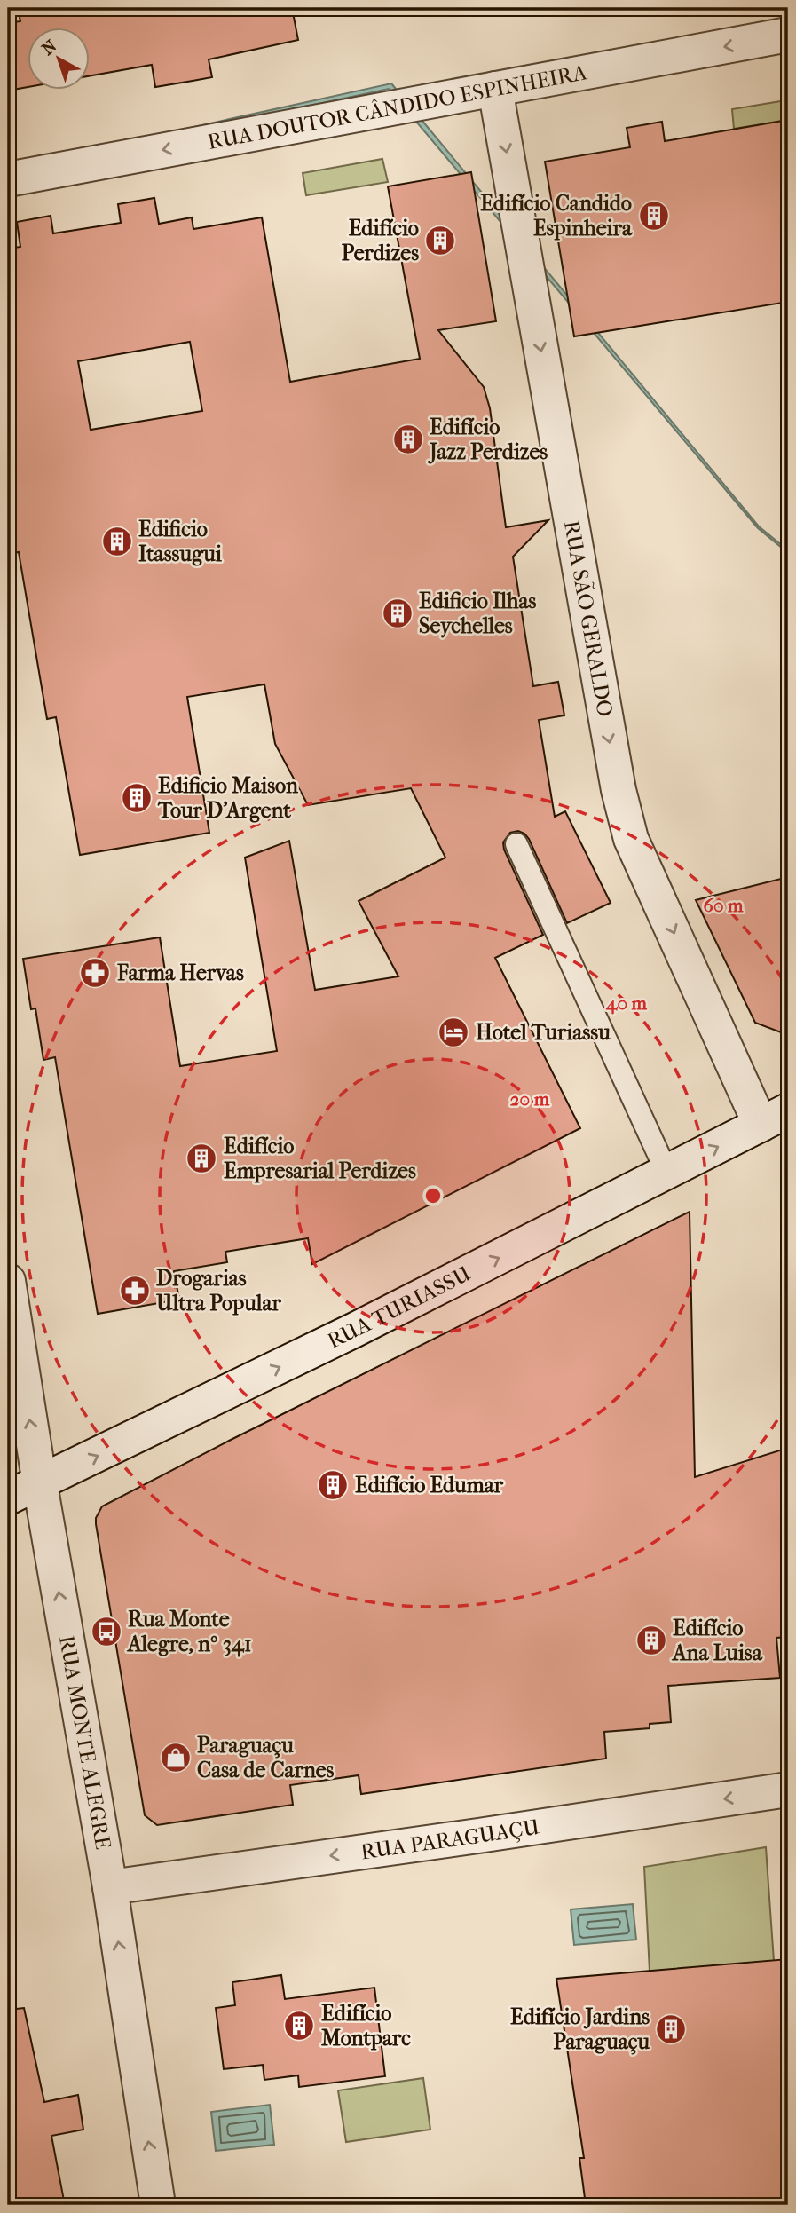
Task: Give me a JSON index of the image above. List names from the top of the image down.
{
  "streets": {
    "street": [
      "RUA DOUTOR CÂNDIDO ESPINHEIRA",
      "RUA SÃO GERALDO",
      "RUA TURIASSU",
      "RUA MONTE ALEGRE",
      "RUA PARAGUAÇU"
    ]
  },
  "crossings": [
    ["RUA DOUTOR CÂNDIDO ESPINHEIRA", "RUA SÃO GERALDO"],
    ["RUA SÃO GERALDO", "RUA TURIASSU"],
    ["RUA TURIASSU", "RUA MONTE ALEGRE"],
    ["RUA MONTE ALEGRE", "RUA PARAGUAÇU"]
  ],
  "one_way": [
    "RUA DOUTOR CÂNDIDO ESPINHEIRA",
    "RUA SÃO GERALDO",
    "RUA TURIASSU",
    "RUA MONTE ALEGRE",
    "RUA PARAGUAÇU"
  ],
  "places": {
    "building": [
      "Edifício Candido Espinheira",
      "Edifício Perdizes",
      "Edifício Jazz Perdizes",
      "Edificio Itassugui",
      "Edificio Ilhas Seychelles",
      "Edificio Maison Tour D'Argent",
      "Edifício Empresarial Perdizes",
      "Edifício Edumar",
      "Edifício Ana Luisa",
      "Edifício Montparc",
      "Edifício Jardins Paraguaçu"
    ],
    "pharmacy": ["Farma Hervas", "Drogarias Ultra Popular"],
    "hotel": ["Hotel Turiassu"],
    "bus stop": ["Rua Monte Alegre, nº 341"],
    "shop": ["Paraguaçu Casa de Carnes"]
  },
  "north": "top left",
  "rings": ["60 m", "40 m", "20 m"]
}
